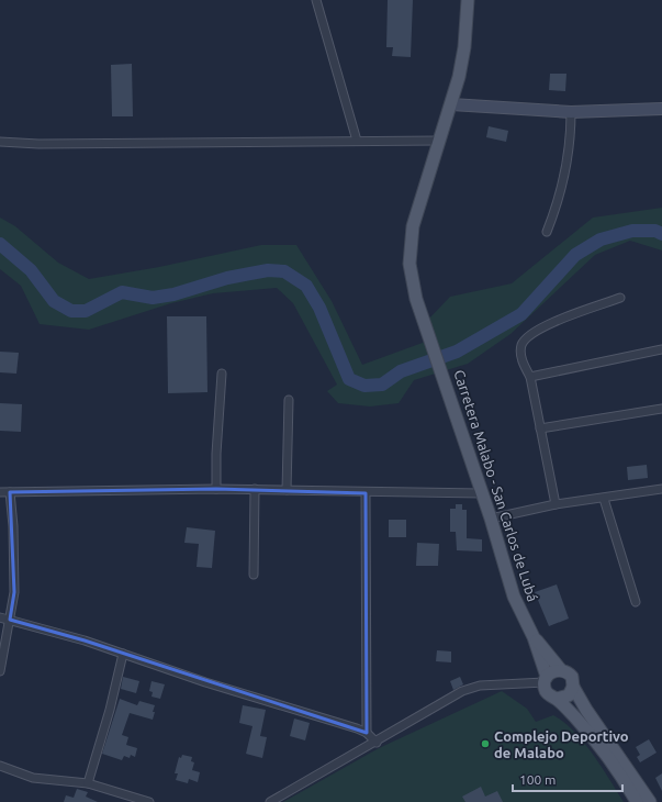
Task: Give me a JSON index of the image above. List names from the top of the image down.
{
  "streets": {
    "main road": ["Carretera Malabo - San Carlos de Lubá"]
  },
  "places": ["Complejo Deportivo de Malabo"],
  "scale_bar": "100 m"
}
